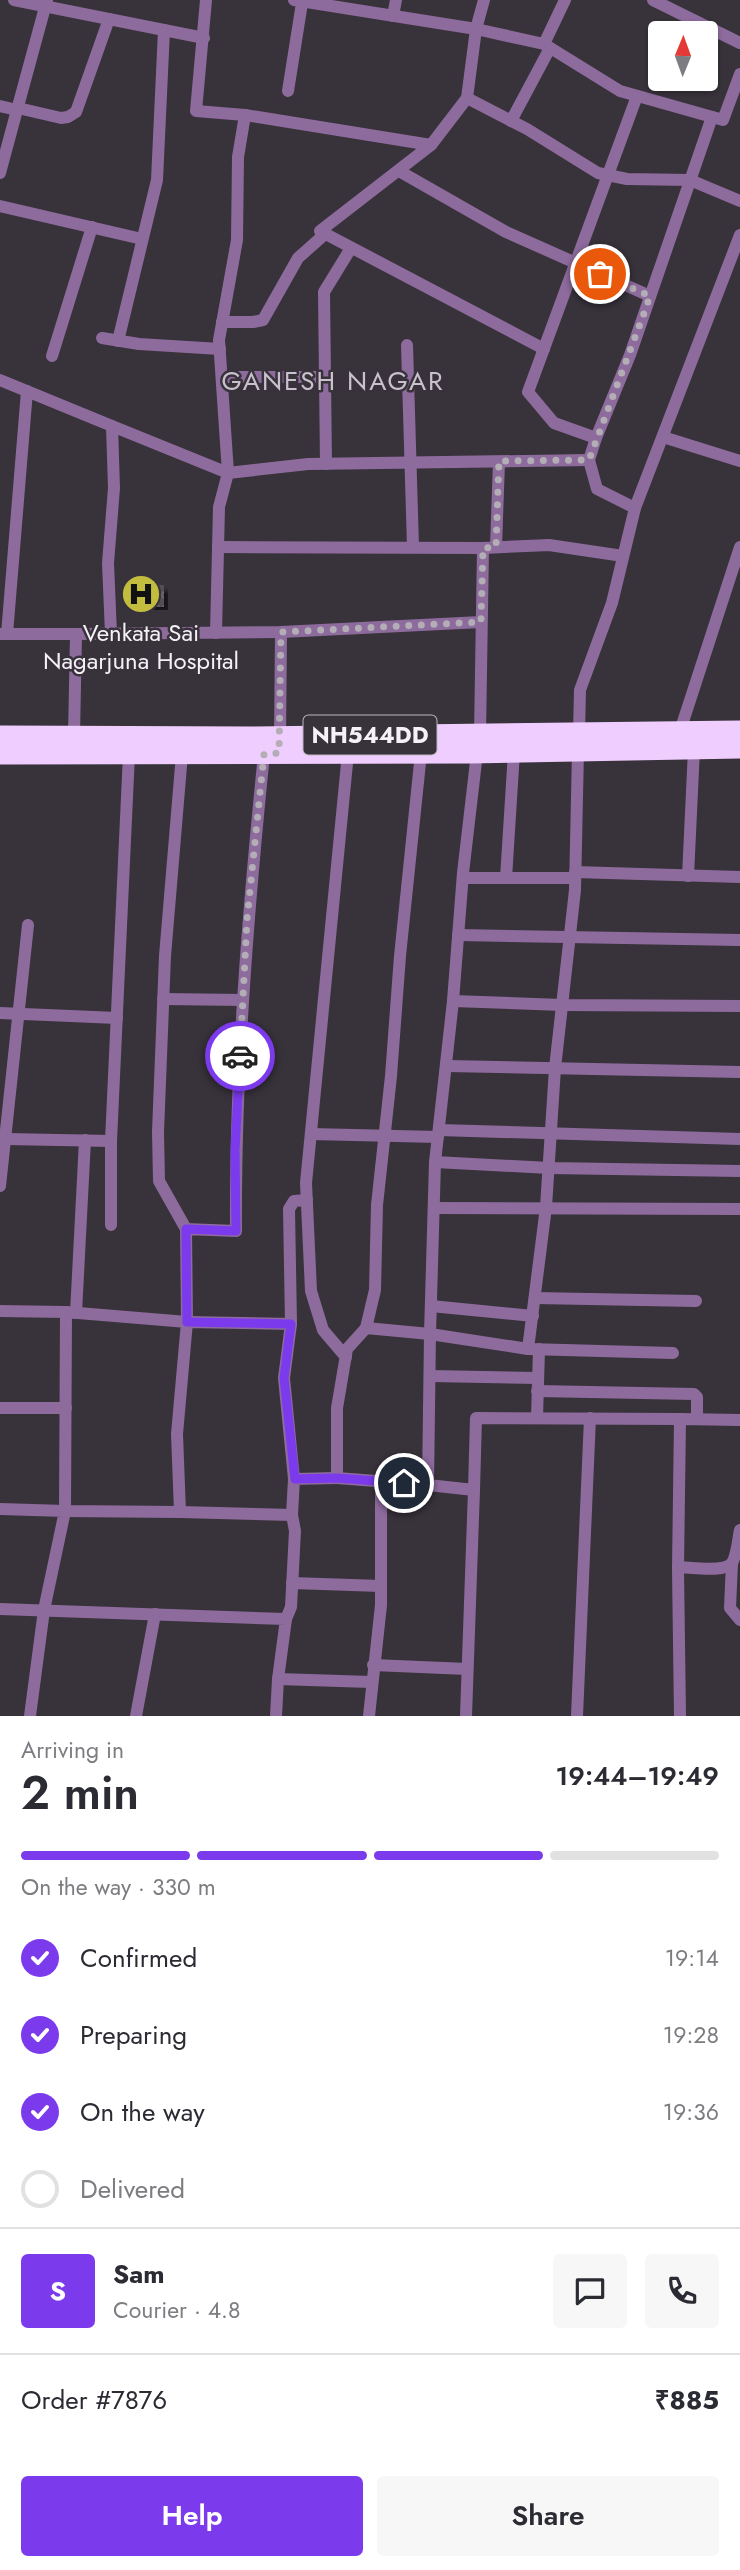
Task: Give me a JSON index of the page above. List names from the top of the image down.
{
  "streets": {
    "highway": ["NH544DD"]
  },
  "districts": ["GANESH NAGAR"],
  "places": {
    "hospital": ["Venkata Sai Nagarjuna Hospital"]
  },
  "north": "top",
  "page": {
    "heading": ["2 min", "Arriving in", "19:44–19:49"],
    "panel": [
      "Sam",
      "Courier · 4.8",
      "Order #7876",
      "₹885"
    ],
    "bar": "On the way · 330 m",
    "list": [
      ["Confirmed", "19:14"],
      ["Preparing", "19:28"],
      ["On the way", "19:36"],
      "Delivered"
    ],
    "round": "S",
    "buttons": ["Help", "Share"]
  }
}
